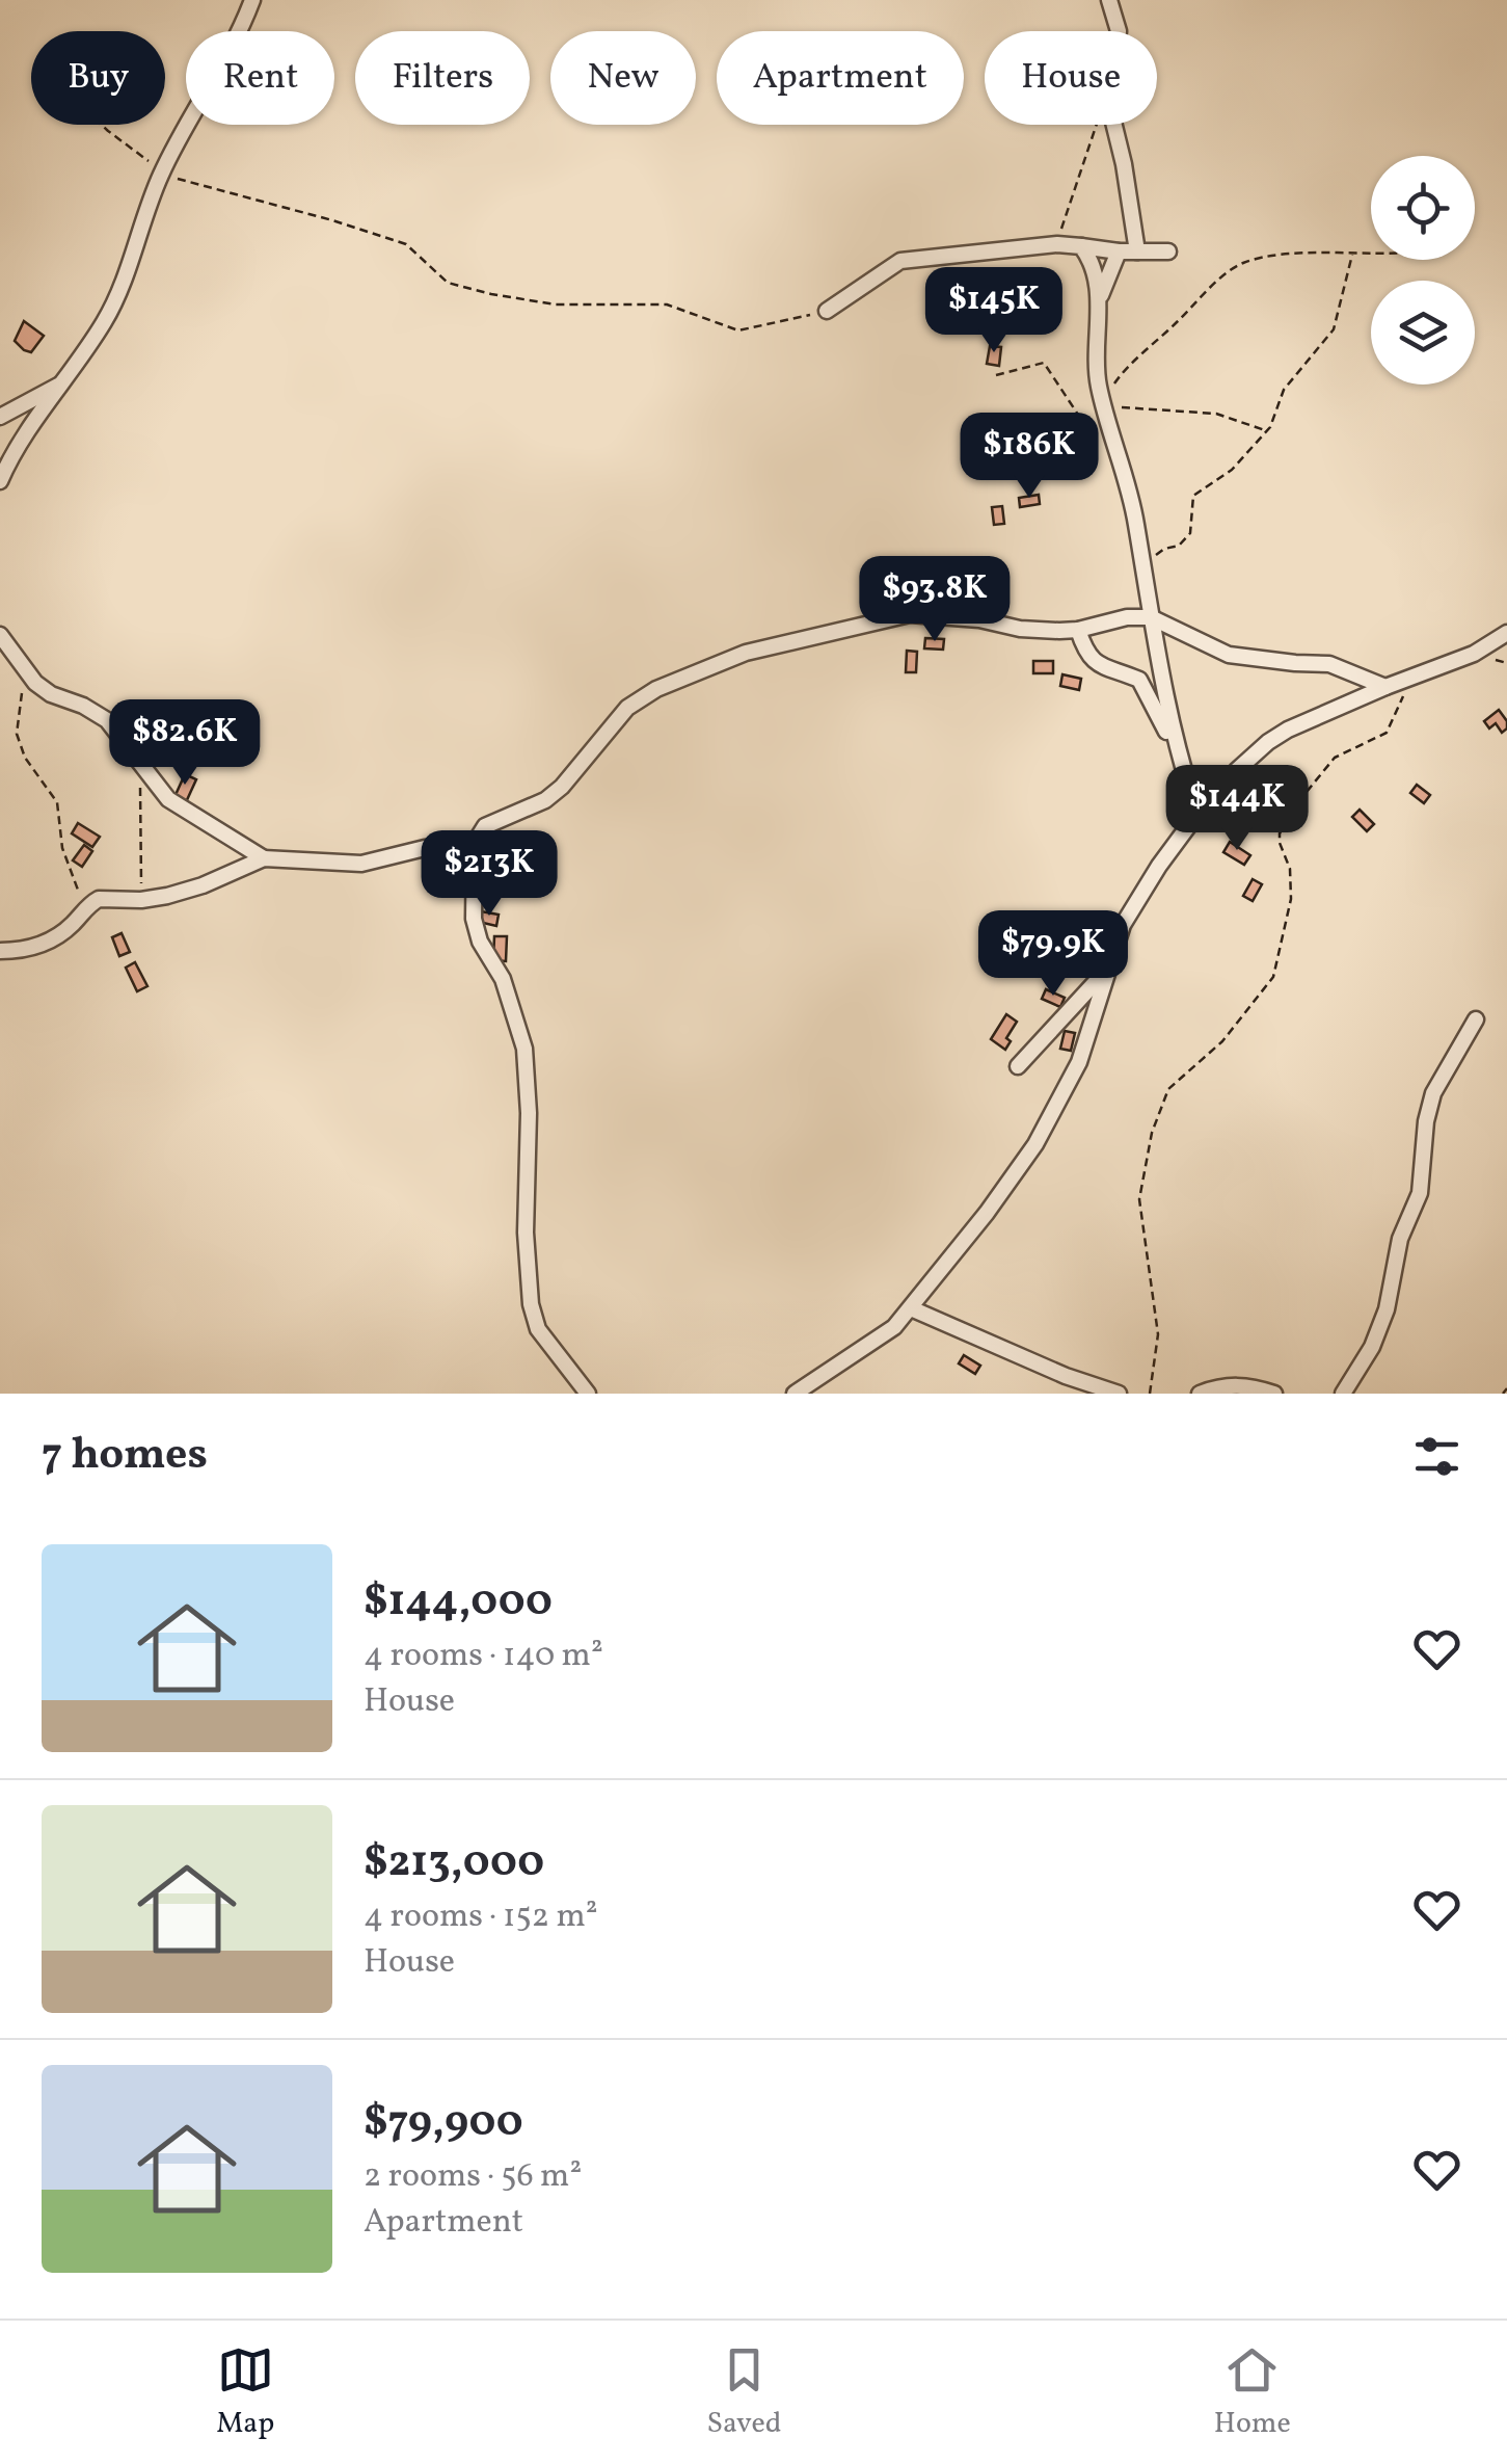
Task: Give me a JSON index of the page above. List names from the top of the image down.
{
  "page": {
    "chip": [
      "Buy",
      "Rent",
      "Filters",
      "New",
      "Apartment",
      "House"
    ],
    "price": [
      "$145K",
      "$186K",
      "$93.8K",
      "$82.6K",
      "$144K",
      "$213K",
      "$79.9K"
    ],
    "heading": "7 homes",
    "list": [
      {
        "name": "$144,000",
        "note": "4 rooms · 140 m² · House"
      },
      {
        "name": "$213,000",
        "note": "4 rooms · 152 m² · House"
      },
      {
        "name": "$79,900",
        "note": "2 rooms · 56 m² · Apartment"
      }
    ],
    "tabs": ["Map", "Saved", "Home"]
  }
}
